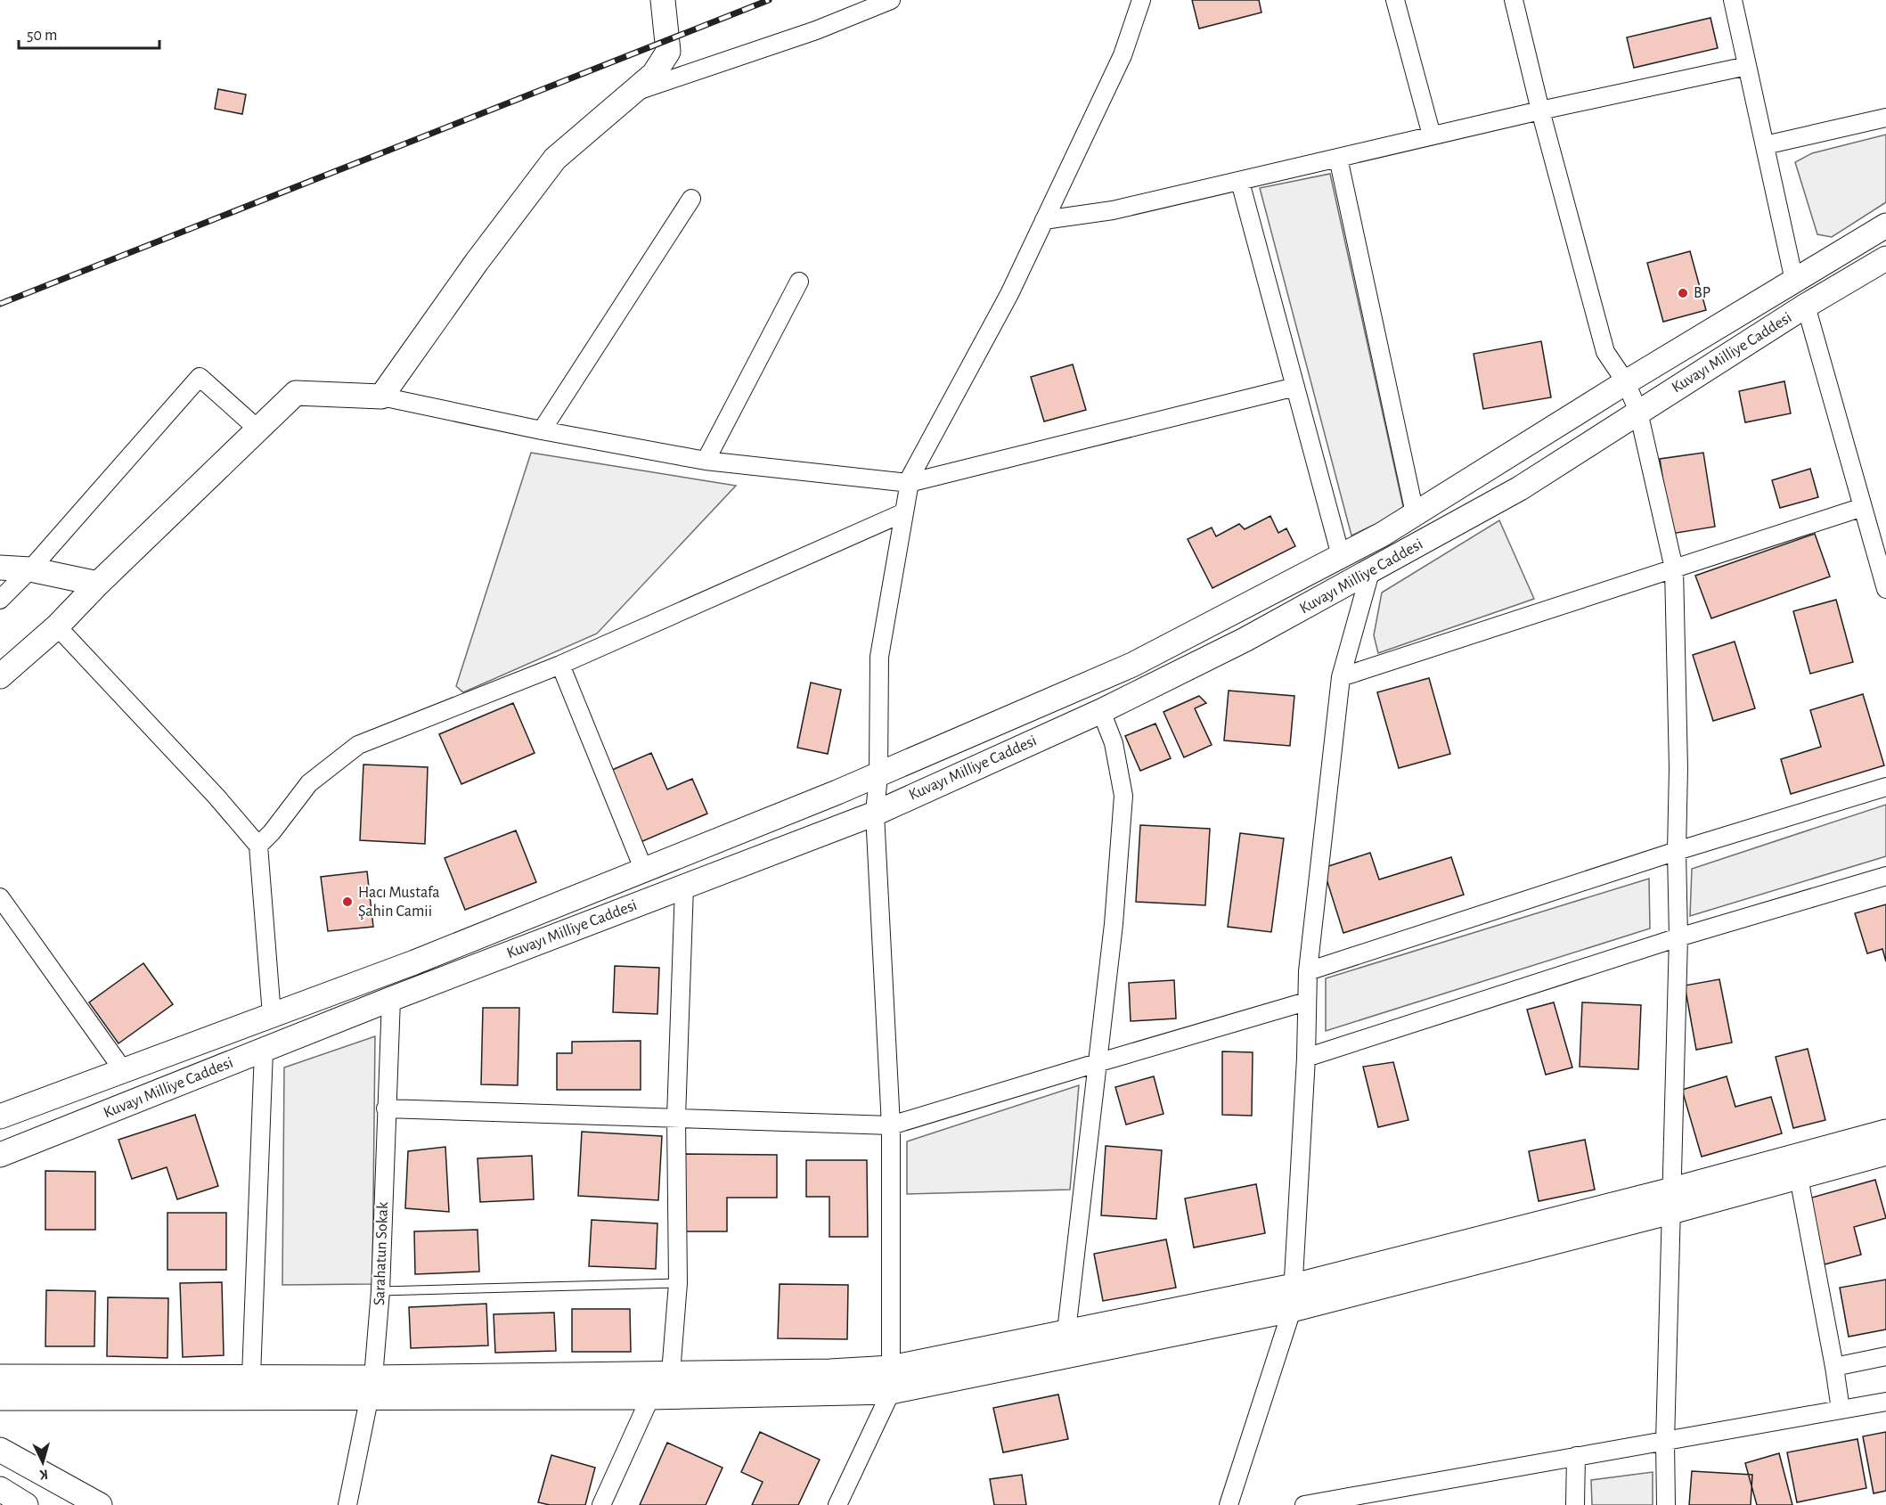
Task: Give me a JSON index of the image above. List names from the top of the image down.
{
  "streets": {
    "street": ["Kuvayı Milliye Caddesi", "Sarahatun Sokak"]
  },
  "crossings": [
    ["Kuvayı Milliye Caddesi", "Sarahatun Sokak"]
  ],
  "places": ["BP", "Hacı Mustafa Şahin Camii"],
  "scale_bar": "50 m",
  "north": "bottom"
}
